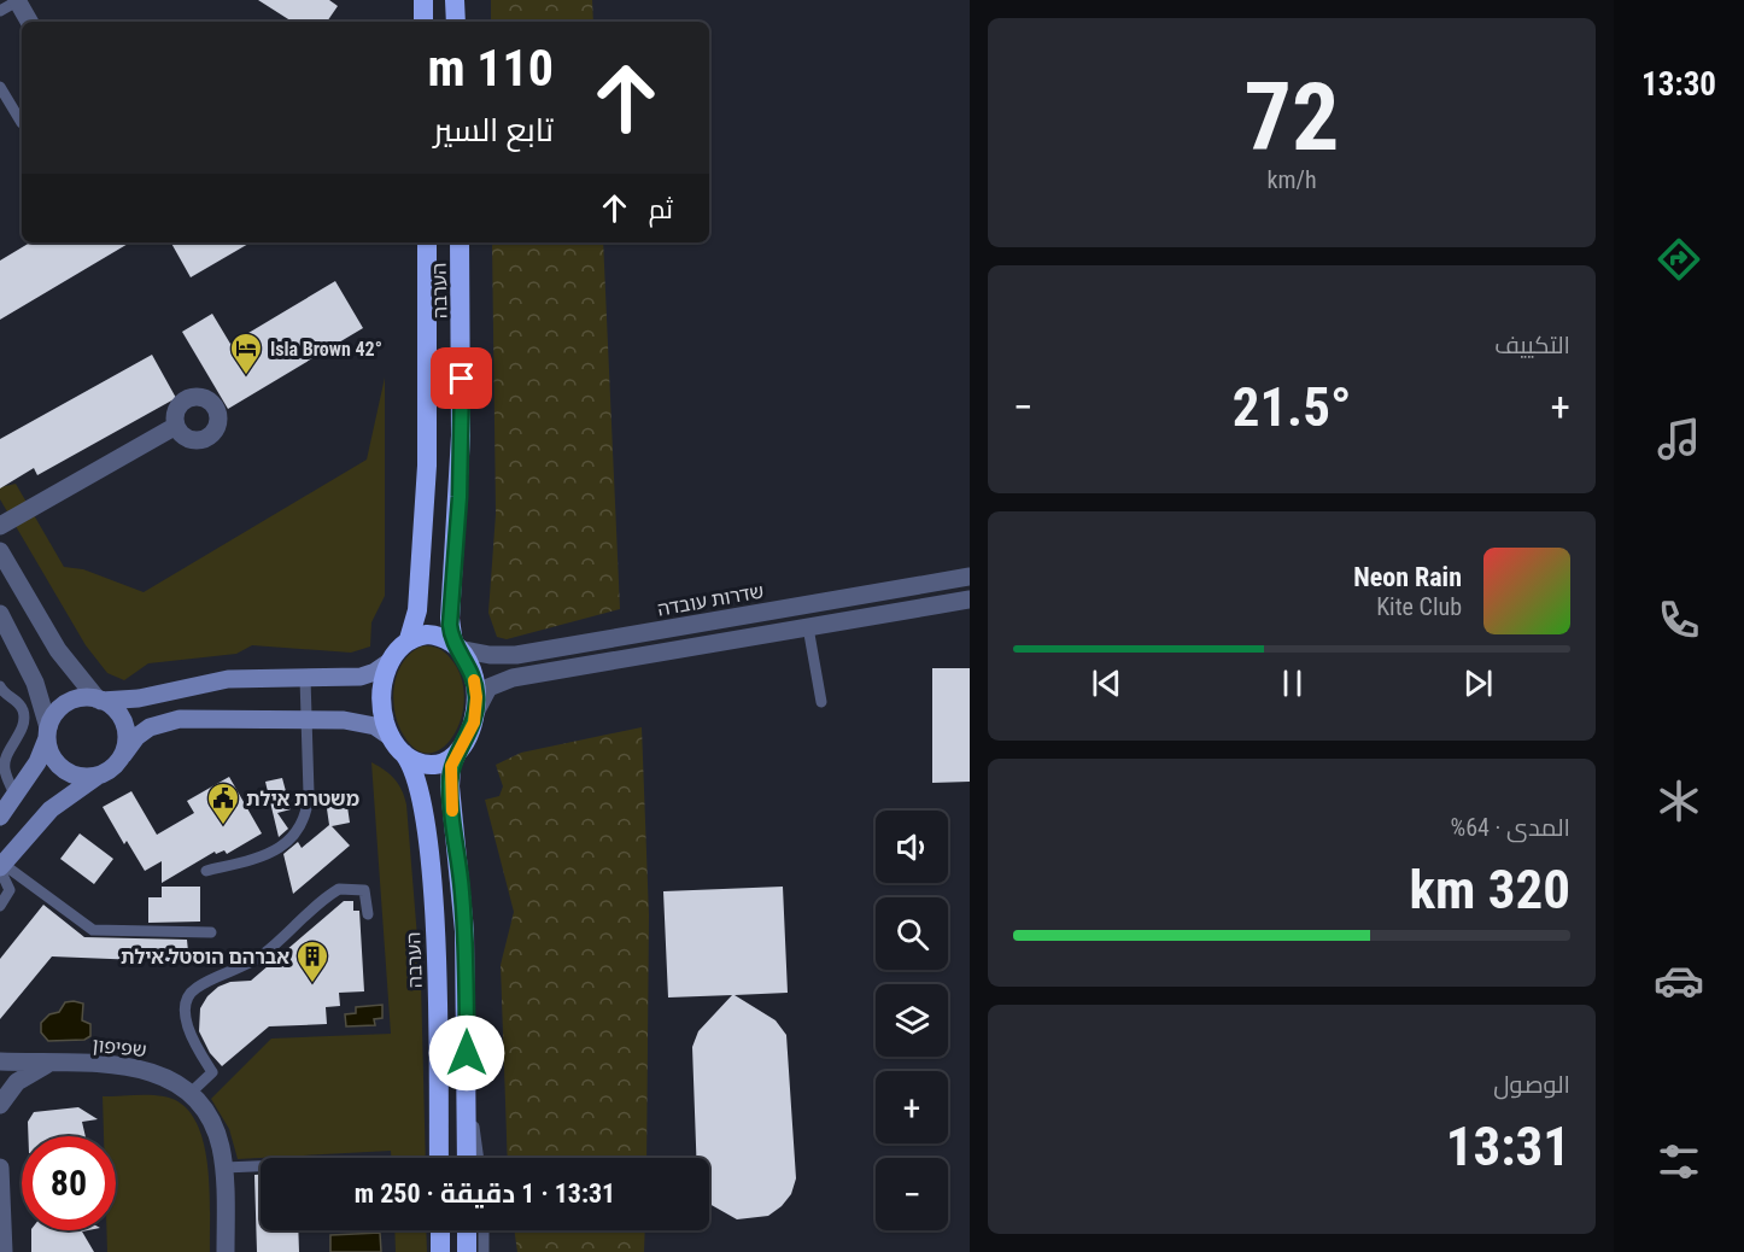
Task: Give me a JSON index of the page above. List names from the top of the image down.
{
  "streets": {
    "highway": ["הערבה"],
    "street": ["שדרות עובדה", "שפיפון"]
  },
  "crossings": [
    ["הערבה", "שדרות עובדה"]
  ],
  "places": {
    "hotel": ["Isla Brown 42°"],
    "public building": ["משטרת אילת"],
    "building": ["אברהם הוסטל אילת"]
  },
  "page": {
    "tabs": "13:30",
    "tile": [
      ["72", "km/h"],
      "التكييف",
      ["المدى · 64%", "320 km"],
      ["الوصول", "13:31"]
    ],
    "turn": ["110 m", "تابع السير"],
    "then": "ثم",
    "heat": ["−", "21.5°", "+"],
    "song": ["Neon Rain", "Kite Club"],
    "map_buttons": ["+", "−"],
    "limit": "80",
    "trip": "13:31 · 1 دقيقة · 250 m"
  }
}
